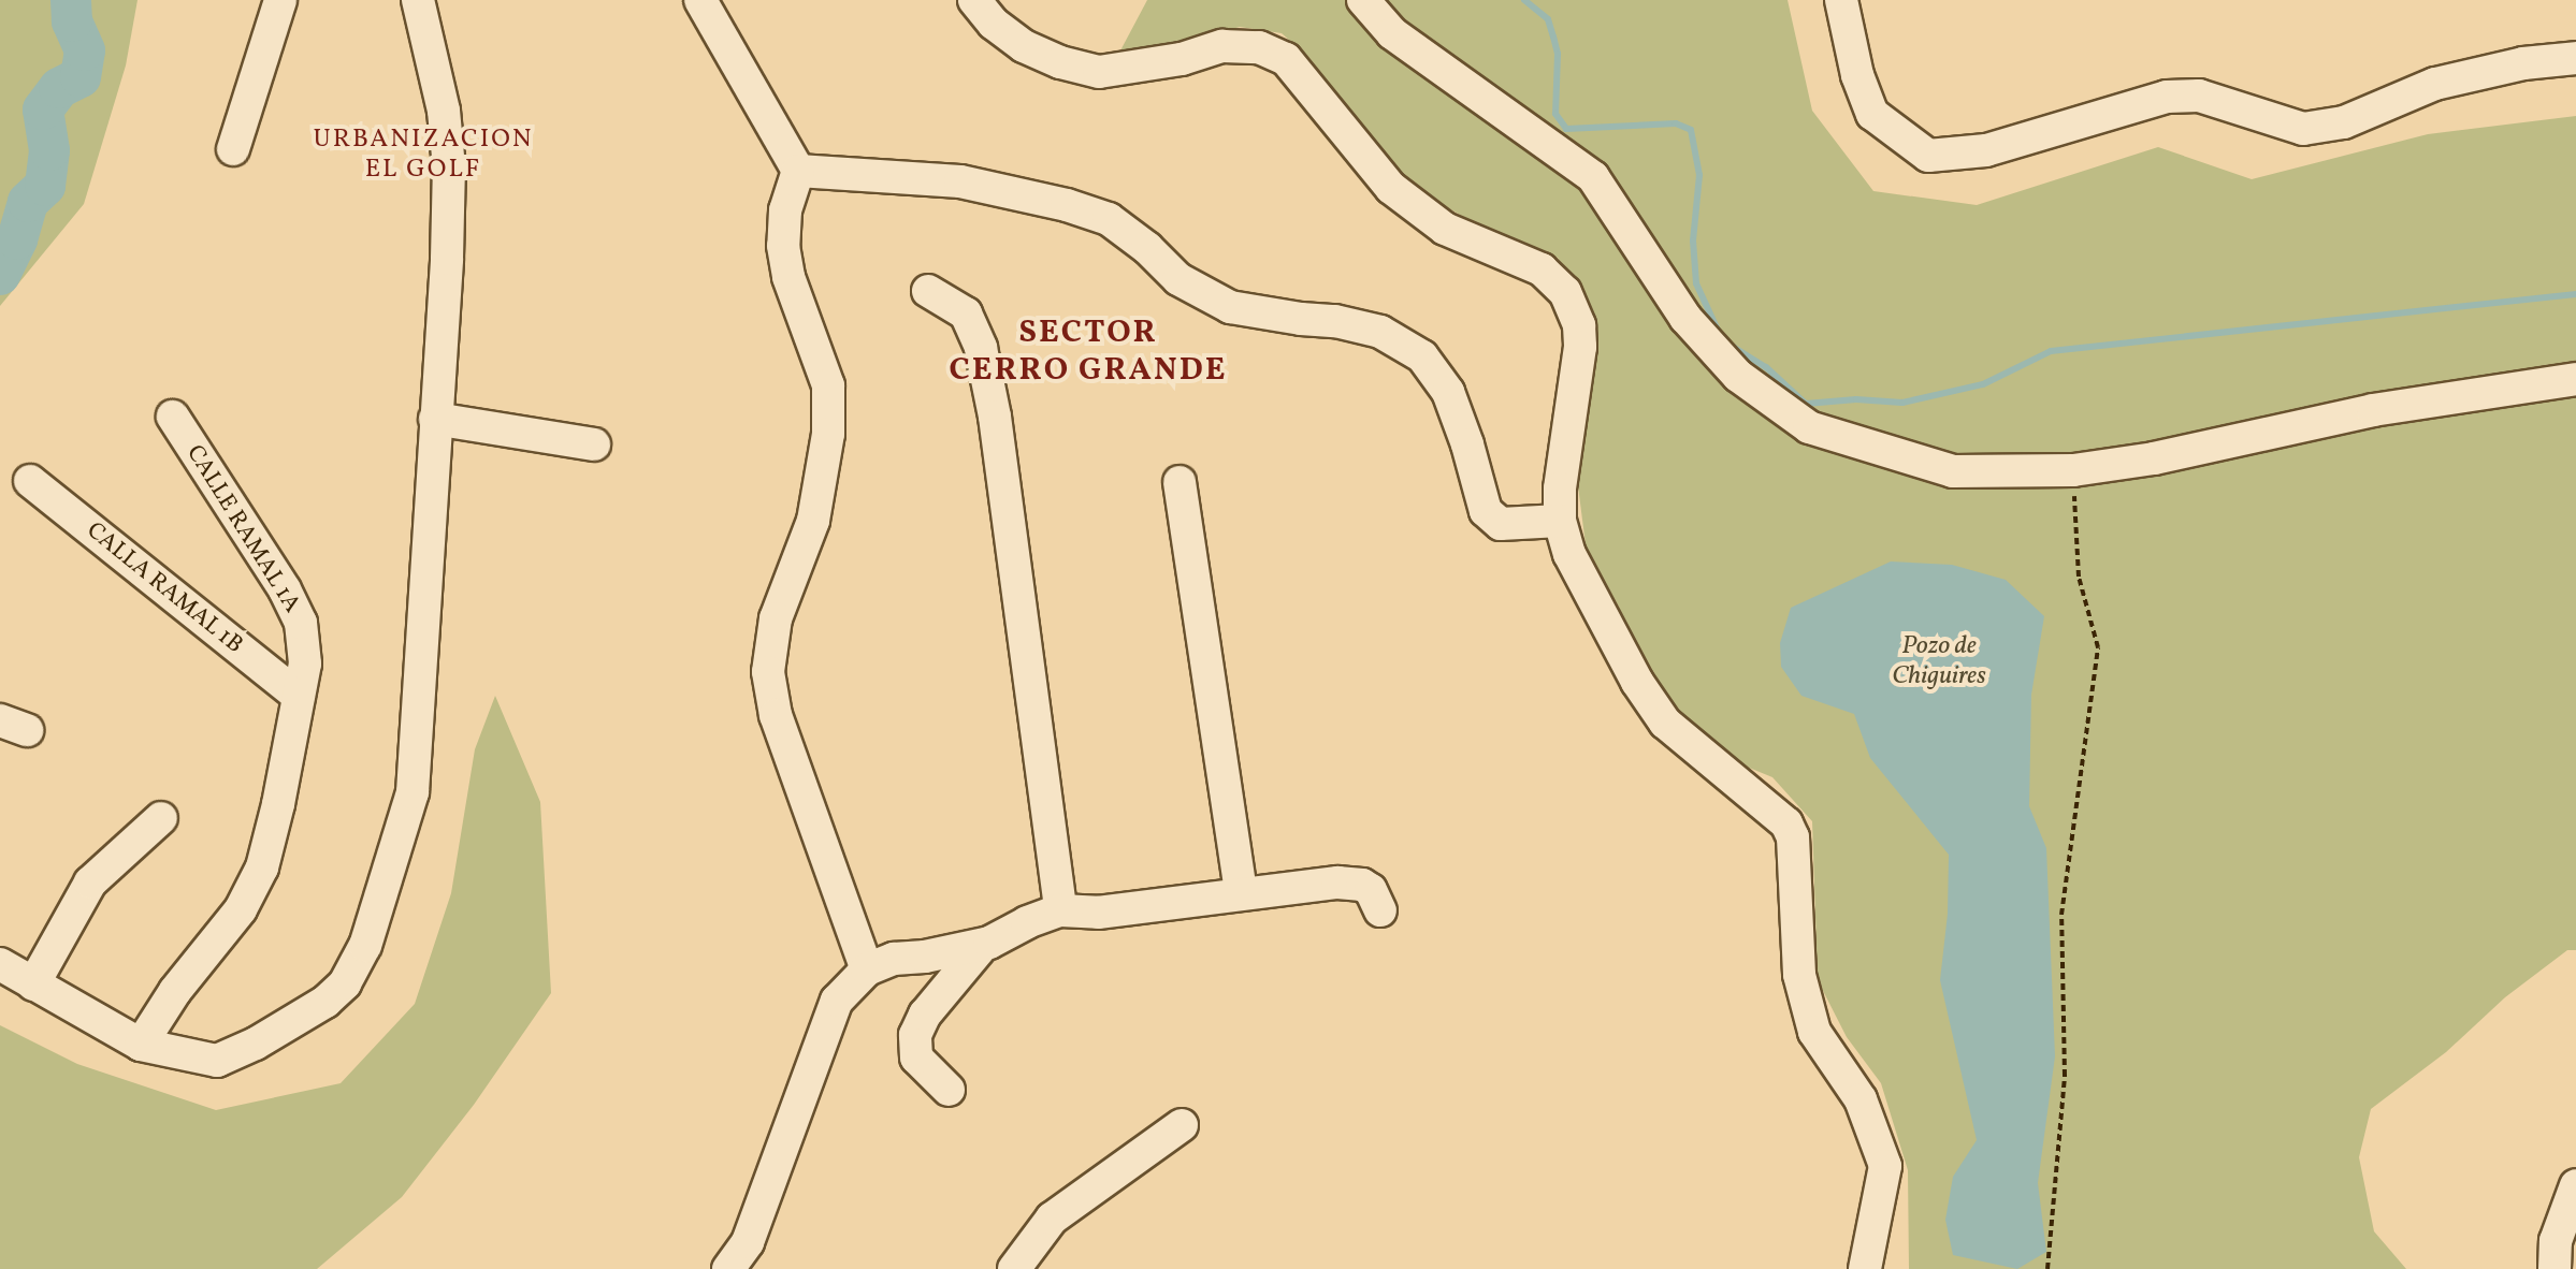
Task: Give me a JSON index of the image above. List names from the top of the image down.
{
  "streets": {
    "street": ["CALLE RAMAL 1A", "CALLA RAMAL 1B"]
  },
  "crossings": [
    ["CALLE RAMAL 1A", "CALLA RAMAL 1B"]
  ],
  "districts": ["URBANIZACION EL GOLF", "SECTOR CERRO GRANDE"],
  "water": ["Pozo de Chiguires"]
}
